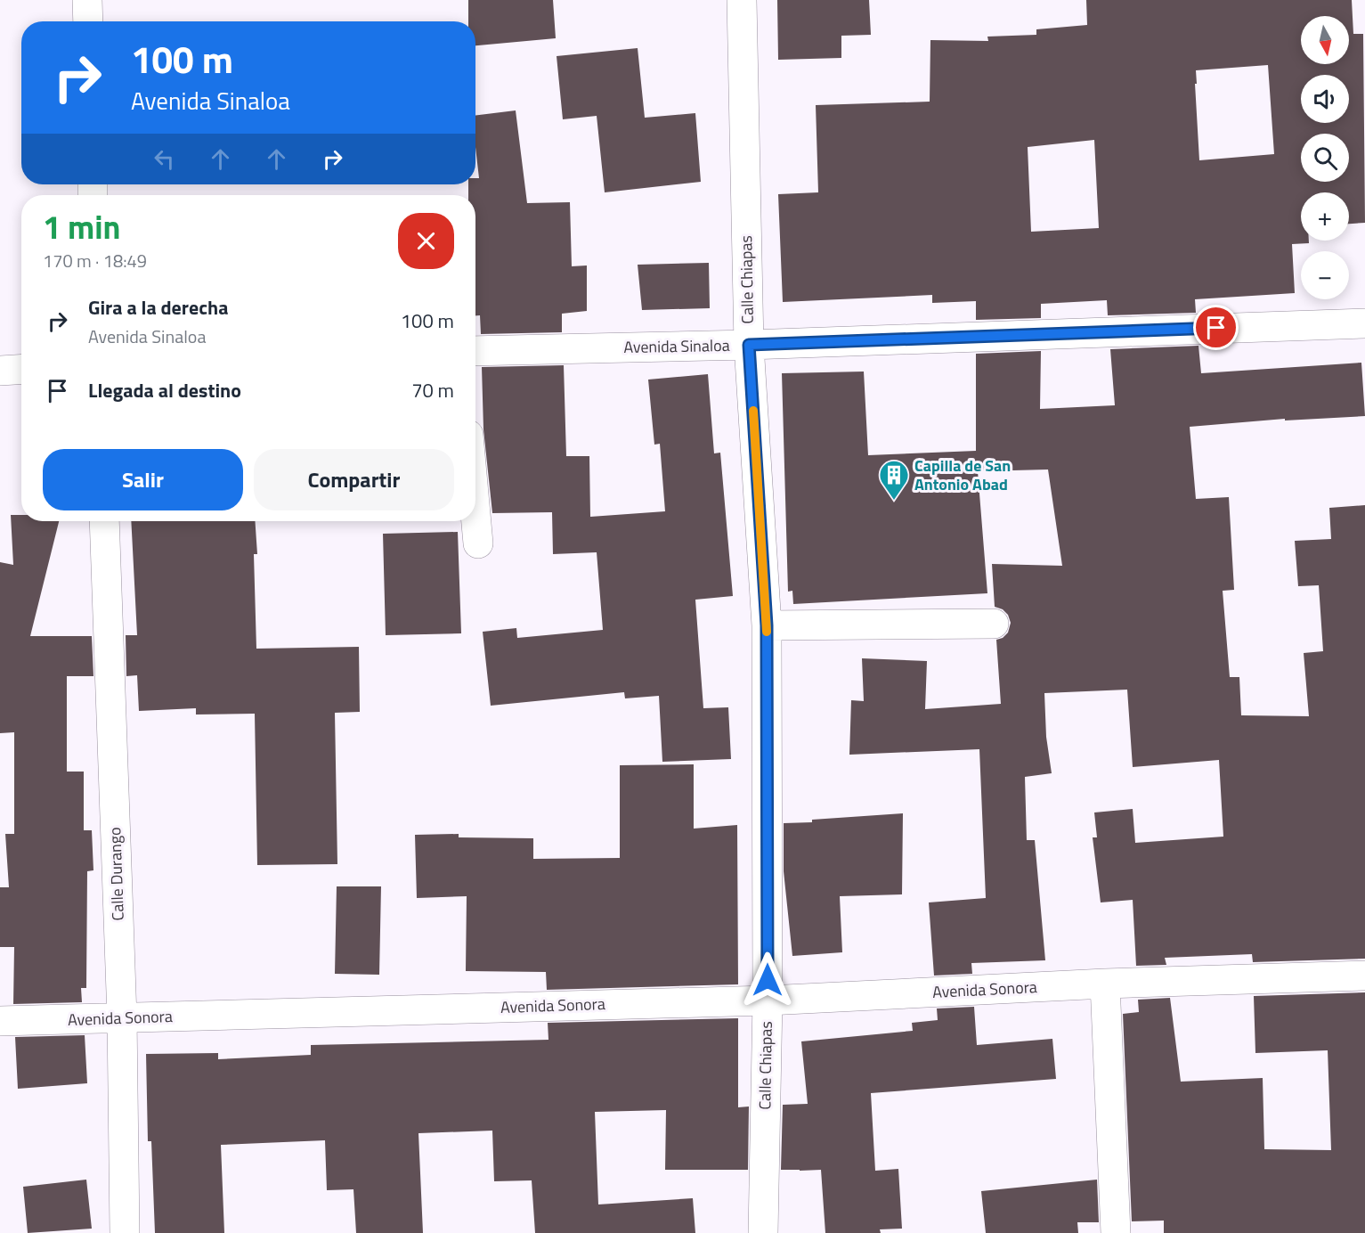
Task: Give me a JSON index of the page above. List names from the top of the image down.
{
  "streets": {
    "street": [
      "Calle Chiapas",
      "Avenida Sinaloa",
      "Calle Durango",
      "Avenida Sonora"
    ]
  },
  "crossings": [
    ["Calle Chiapas", "Avenida Sinaloa"],
    ["Calle Chiapas", "Avenida Sonora"],
    ["Calle Durango", "Avenida Sonora"]
  ],
  "places": {
    "building": ["Capilla de San Antonio Abad"]
  },
  "north": "bottom",
  "page": {
    "map_buttons": ["+", "−"],
    "turn": ["100 m", "Avenida Sinaloa"],
    "heading": ["1 min", "170 m · 18:49"],
    "list": [
      {
        "name": "Gira a la derecha",
        "note": "Avenida Sinaloa",
        "value": "100 m"
      },
      {
        "name": "Llegada al destino",
        "value": "70 m"
      }
    ],
    "buttons": ["Salir", "Compartir"]
  }
}
